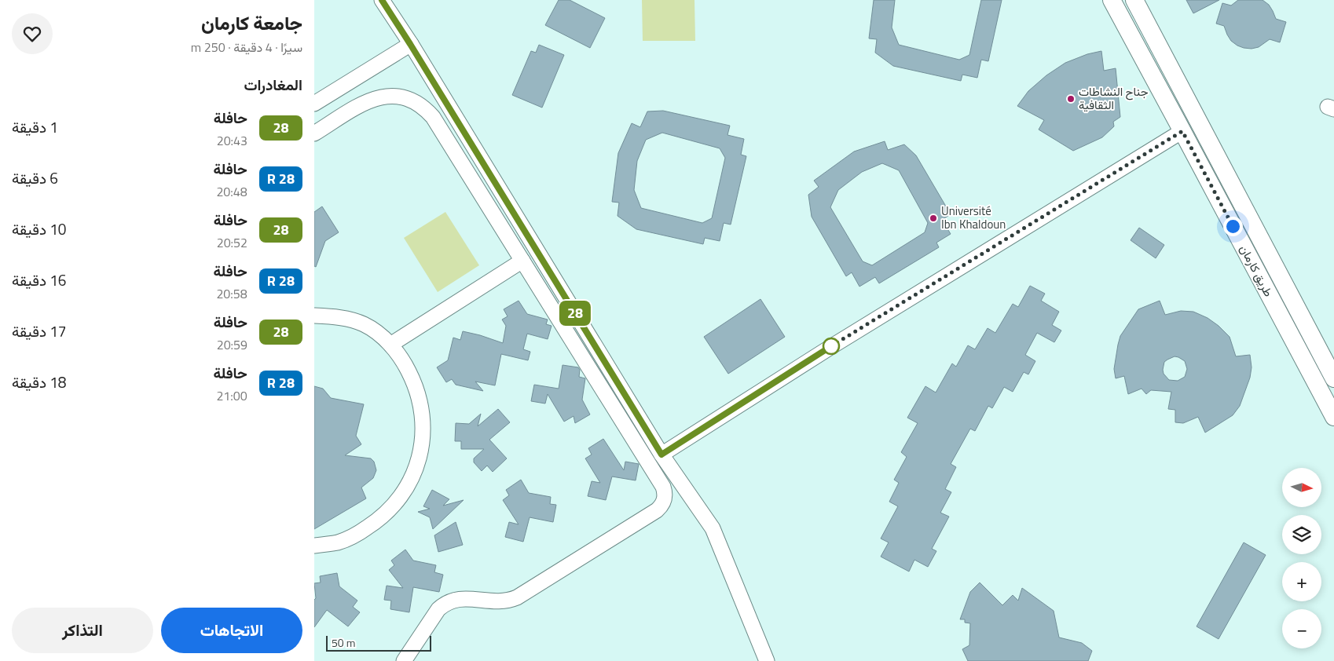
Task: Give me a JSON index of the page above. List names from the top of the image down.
{
  "streets": {
    "street": ["طريق كارمان"]
  },
  "places": ["جناح النشاطات الثقافية", "Université Ibn Khaldoun"],
  "lines": ["bus line 28"],
  "scale_bar": "50 m",
  "north": "right",
  "page": {
    "on_map": "28",
    "heading": [
      ["جامعة كارمان", "سيرًا · 4 دقيقة · 250 m"],
      "المغادرات"
    ],
    "list": [
      {
        "mark": "28",
        "name": "حافلة",
        "note": "20:43",
        "value": "1 دقيقة"
      },
      {
        "mark": "28 R",
        "name": "حافلة",
        "note": "20:48",
        "value": "6 دقيقة"
      },
      {
        "mark": "28",
        "name": "حافلة",
        "note": "20:52",
        "value": "10 دقيقة"
      },
      {
        "mark": "28 R",
        "name": "حافلة",
        "note": "20:58",
        "value": "16 دقيقة"
      },
      {
        "mark": "28",
        "name": "حافلة",
        "note": "20:59",
        "value": "17 دقيقة"
      },
      {
        "mark": "28 R",
        "name": "حافلة",
        "note": "21:00",
        "value": "18 دقيقة"
      }
    ],
    "map_buttons": ["+", "−"],
    "buttons": ["الاتجاهات", "التذاكر"],
    "scale": "50 m"
  }
}
